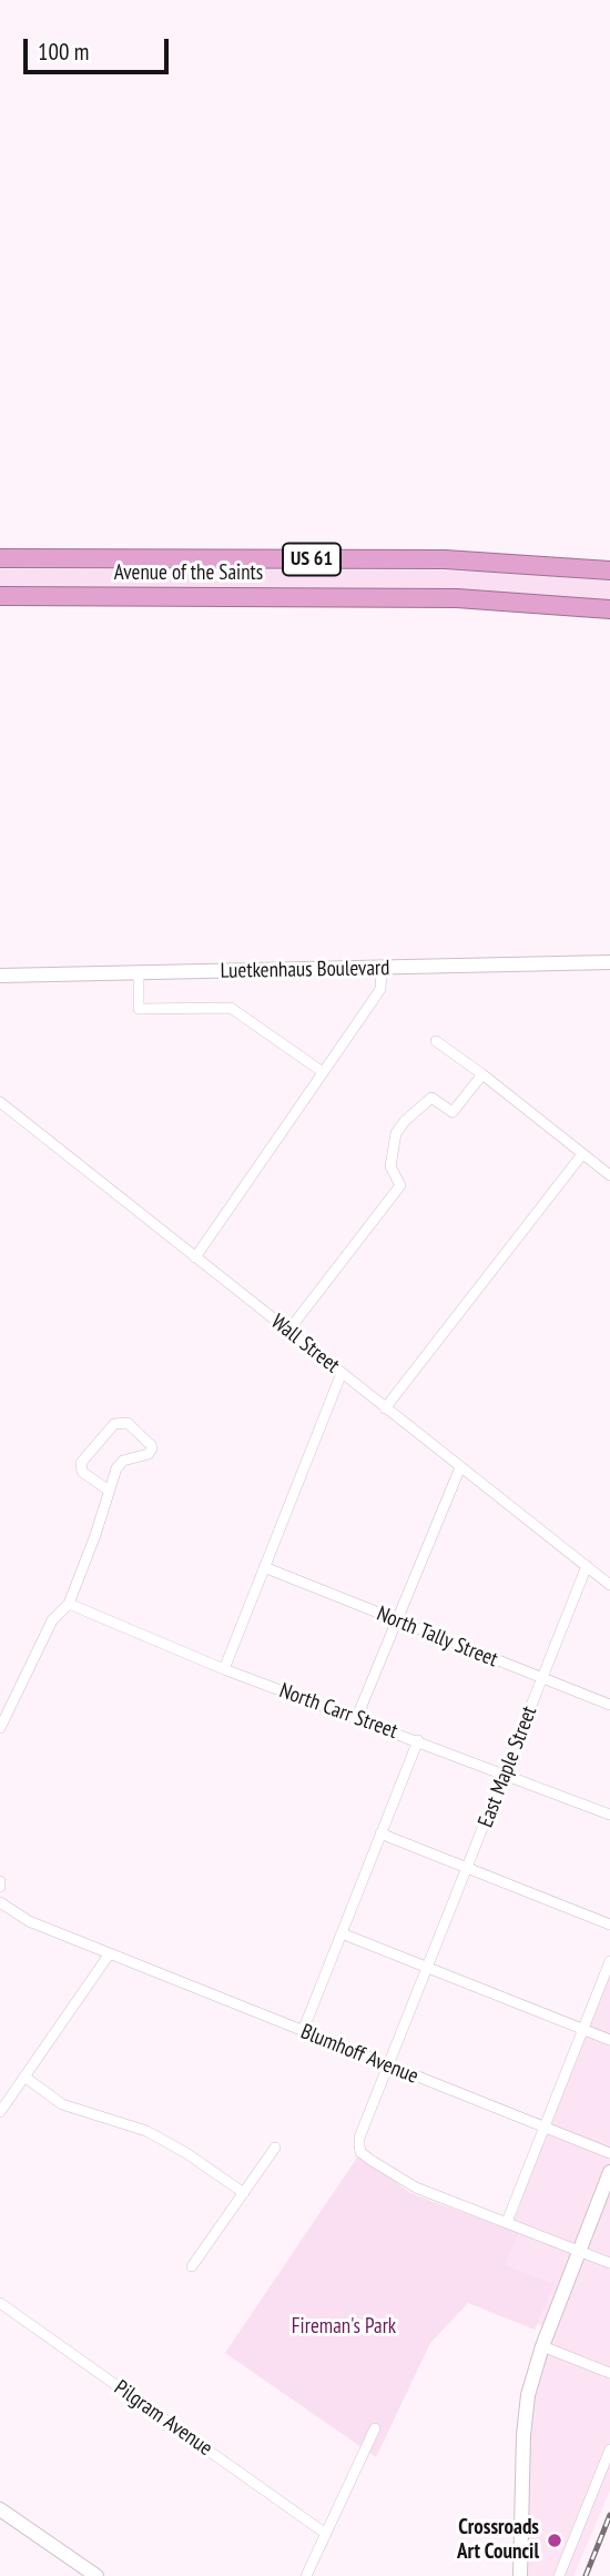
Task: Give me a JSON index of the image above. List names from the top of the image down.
{
  "streets": {
    "highway": ["US 61", "Avenue of the Saints"],
    "main road": ["Luetkenhaus Boulevard"],
    "street": [
      "Wall Street",
      "North Tally Street",
      "North Carr Street",
      "East Maple Street",
      "Blumhoff Avenue",
      "Pilgram Avenue"
    ]
  },
  "crossings": [
    ["Wall Street", "East Maple Street"],
    ["North Tally Street", "East Maple Street"],
    ["North Carr Street", "East Maple Street"],
    ["East Maple Street", "Blumhoff Avenue"]
  ],
  "parks": ["Fireman's Park"],
  "places": ["Crossroads Art Council"],
  "scale_bar": "100 m"
}
